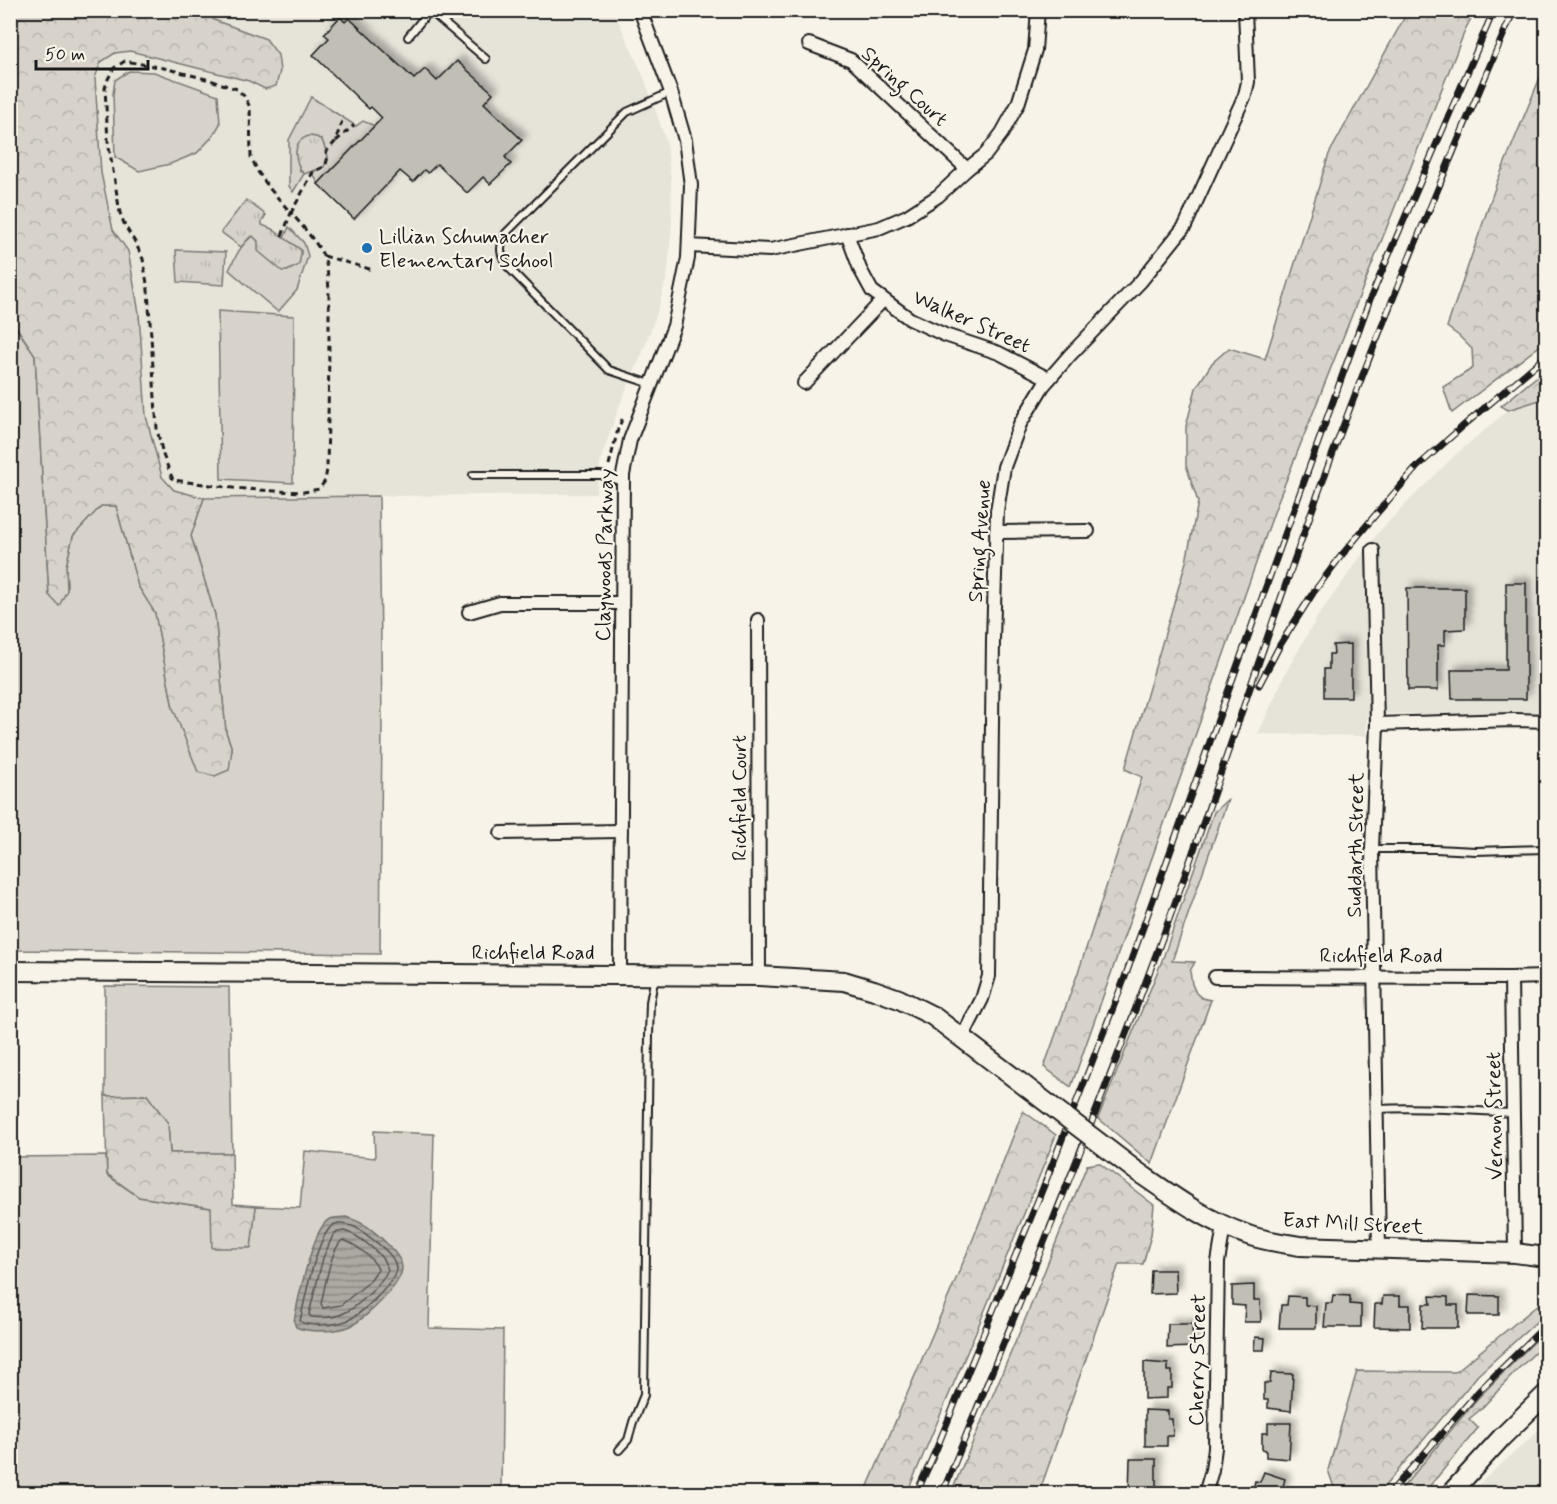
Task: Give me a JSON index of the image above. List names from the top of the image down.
{
  "streets": {
    "street": [
      "Spring Court",
      "Walker Street",
      "Spring Avenue",
      "Claywoods Parkway",
      "Richfield Court",
      "Suddarth Street",
      "Richfield Road",
      "Vernon Street",
      "East Mill Street",
      "Cherry Street"
    ]
  },
  "crossings": [
    ["Walker Street", "Spring Avenue"],
    ["Spring Avenue", "Richfield Road"],
    ["Claywoods Parkway", "Richfield Road"],
    ["Richfield Court", "Richfield Road"],
    ["Suddarth Street", "Richfield Road"],
    ["Suddarth Street", "East Mill Street"],
    ["Richfield Road", "Vernon Street"],
    ["Richfield Road", "East Mill Street"],
    ["Vernon Street", "East Mill Street"],
    ["East Mill Street", "Cherry Street"]
  ],
  "places": ["Lillian Schumacher Elementary School"],
  "scale_bar": "50 m"
}
